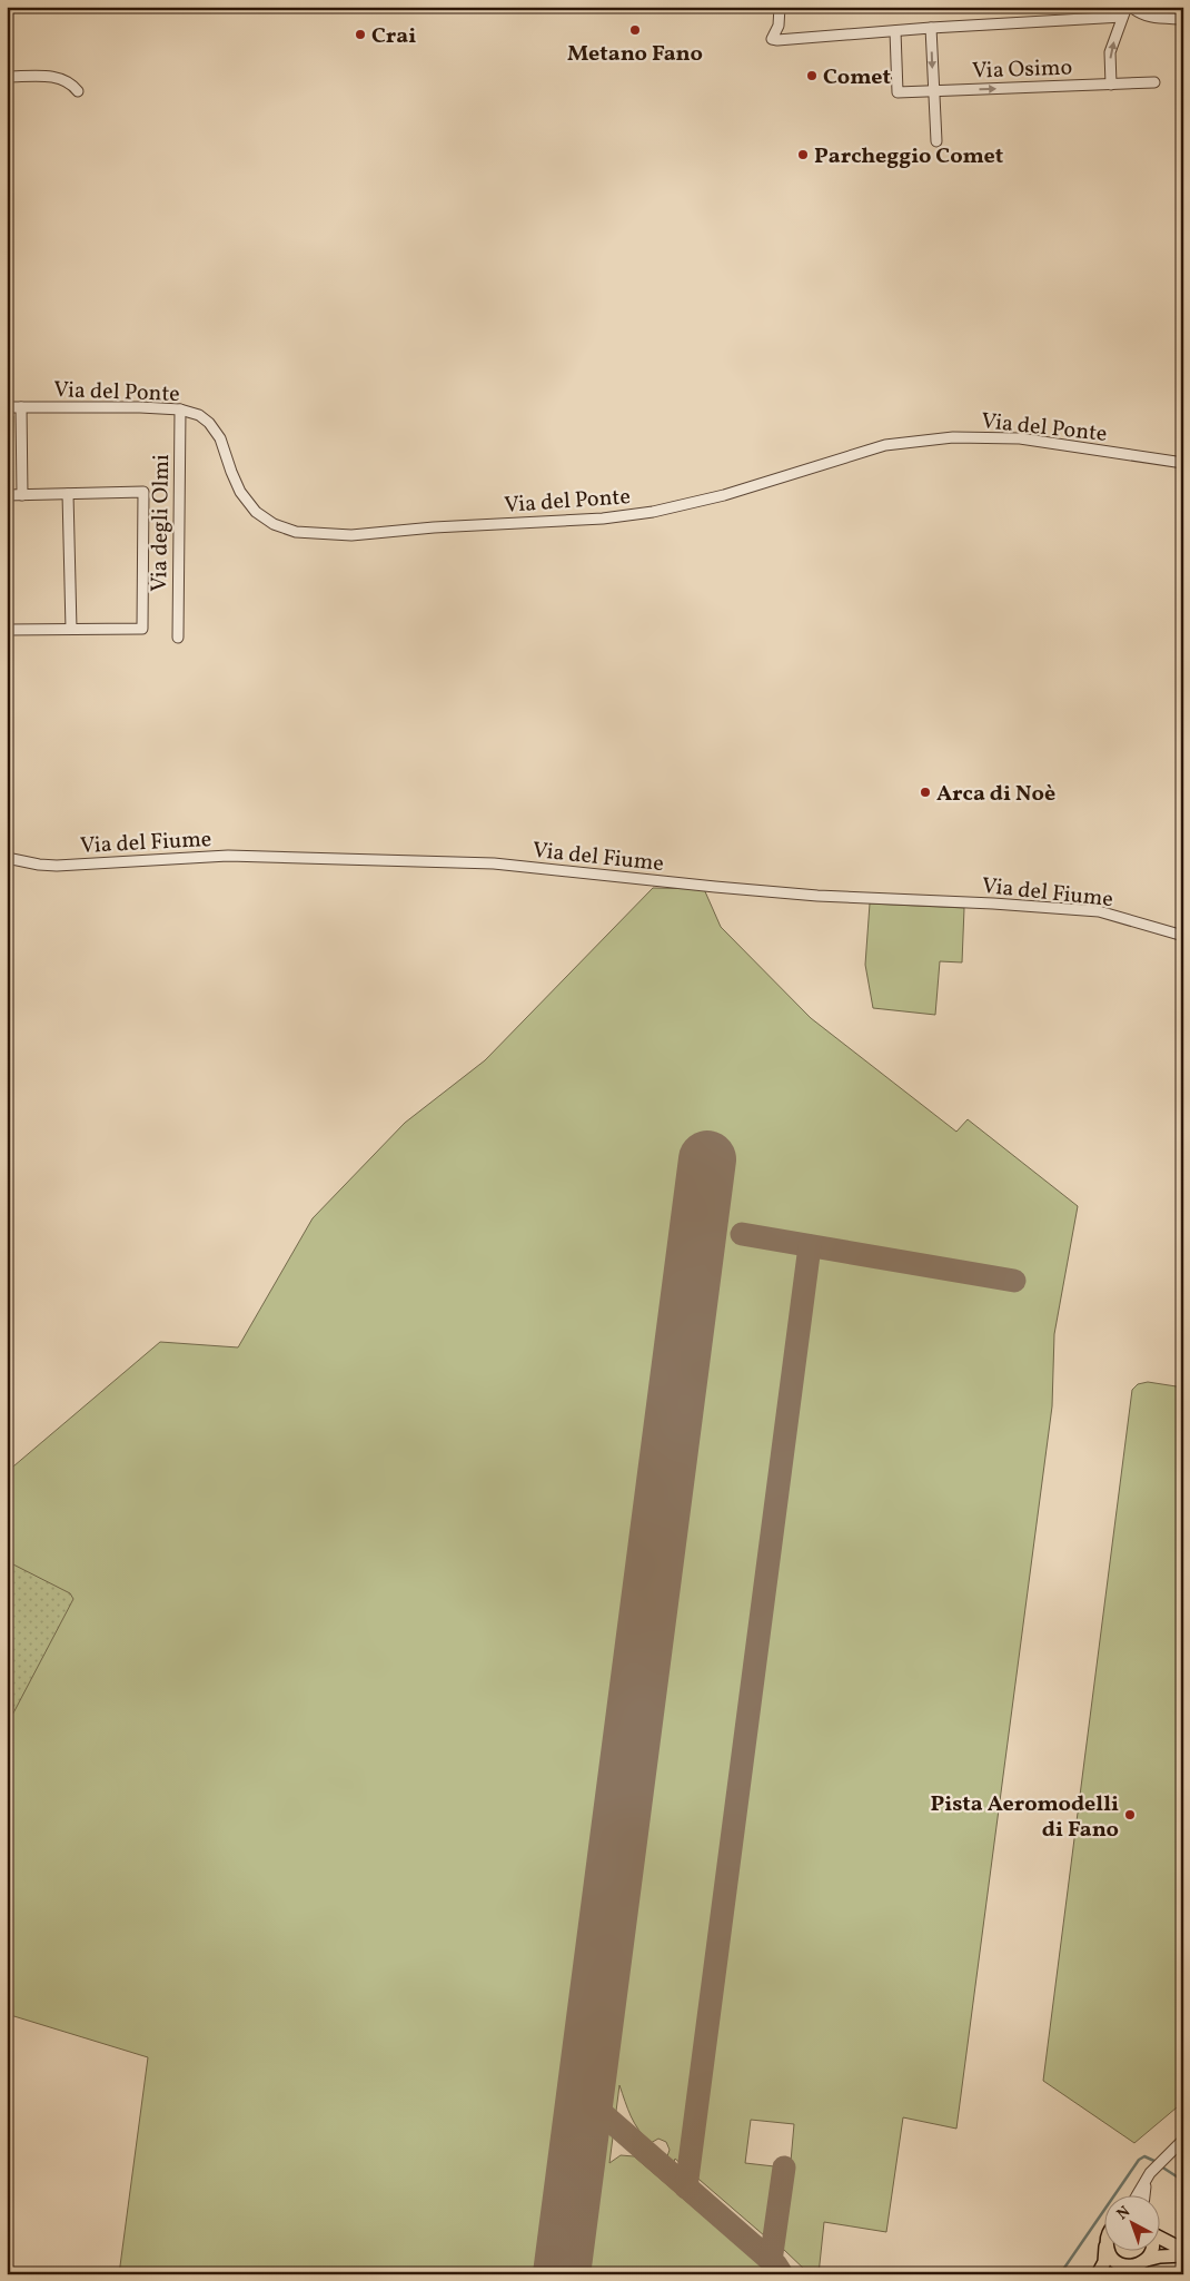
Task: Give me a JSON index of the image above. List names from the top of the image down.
{
  "streets": {
    "street": [
      "Via Osimo",
      "Via del Ponte",
      "Via degli Olmi",
      "Via del Fiume"
    ]
  },
  "crossings": [
    ["Via del Ponte", "Via degli Olmi"]
  ],
  "places": [
    "Metano Fano",
    "Crai",
    "Comet",
    "Parcheggio Comet",
    "Arca di Noè",
    "Pista Aeromodelli di Fano"
  ],
  "north": "top left"
}
